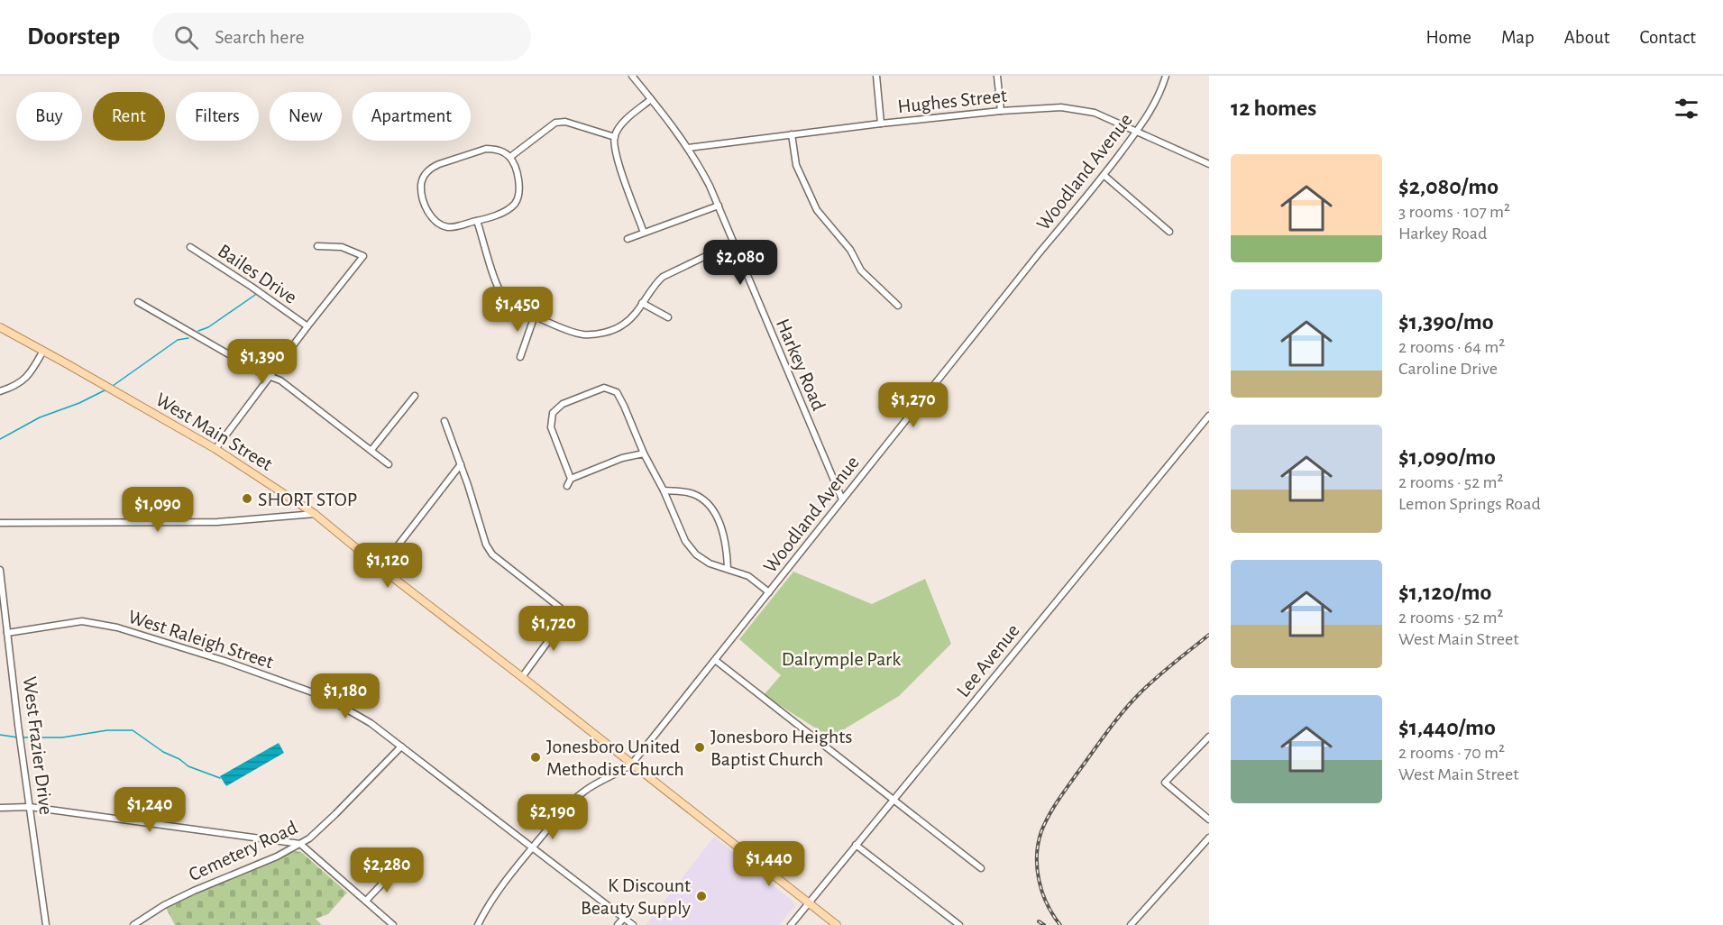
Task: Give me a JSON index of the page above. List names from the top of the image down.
{
  "streets": {
    "main road": ["West Main Street"],
    "street": [
      "Hughes Street",
      "Woodland Avenue",
      "Bailes Drive",
      "Harkey Road",
      "West Raleigh Street",
      "Lee Avenue",
      "West Frazier Drive",
      "Cemetery Road"
    ]
  },
  "crossings": [
    ["Hughes Street", "Woodland Avenue"],
    ["Hughes Street", "Harkey Road"],
    ["Woodland Avenue", "Harkey Road"],
    ["Woodland Avenue", "West Main Street"],
    ["West Main Street", "Lee Avenue"],
    ["West Raleigh Street", "West Frazier Drive"],
    ["West Raleigh Street", "Cemetery Road"]
  ],
  "parks": ["Dalrymple Park"],
  "places": [
    "SHORT STOP",
    "Jonesboro Heights Baptist Church",
    "Jonesboro United Methodist Church",
    "K Discount Beauty Supply"
  ],
  "page": {
    "header": "Doorstep",
    "search": "Search here",
    "nav": [
      "Home",
      "Map",
      "About",
      "Contact"
    ],
    "heading": "12 homes",
    "chip": [
      "Buy",
      "Rent",
      "Filters",
      "New",
      "Apartment"
    ],
    "list": [
      {
        "name": "$2,080/mo",
        "note": "3 rooms · 107 m² · Harkey Road"
      },
      {
        "name": "$1,390/mo",
        "note": "2 rooms · 64 m² · Caroline Drive"
      },
      {
        "name": "$1,090/mo",
        "note": "2 rooms · 52 m² · Lemon Springs Road"
      },
      {
        "name": "$1,120/mo",
        "note": "2 rooms · 52 m² · West Main Street"
      },
      {
        "name": "$1,440/mo",
        "note": "2 rooms · 70 m² · West Main Street"
      }
    ],
    "price": [
      "$2,080",
      "$1,450",
      "$1,390",
      "$1,270",
      "$1,090",
      "$1,120",
      "$1,720",
      "$1,180",
      "$1,240",
      "$2,190",
      "$1,440",
      "$2,280"
    ]
  }
}
